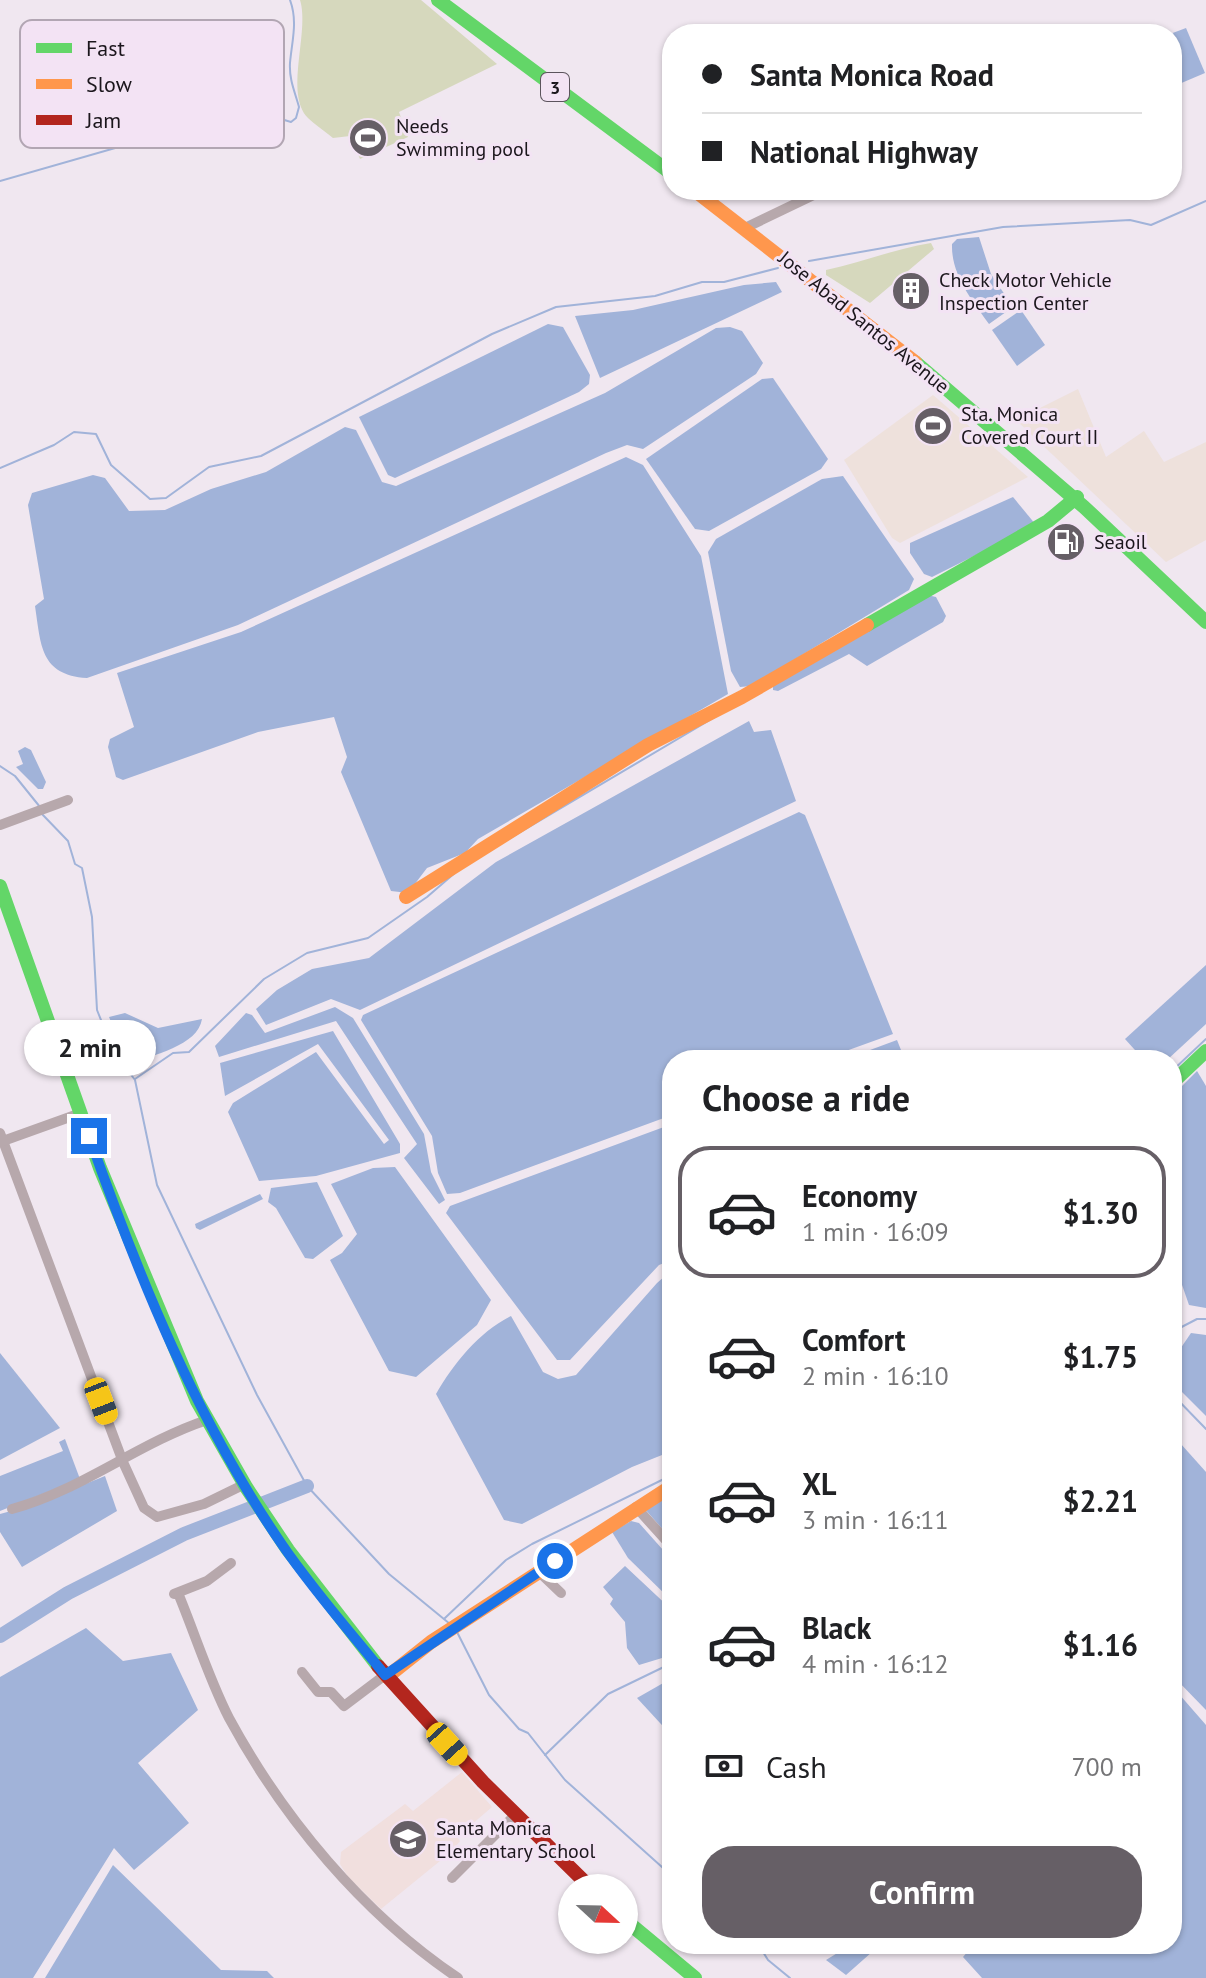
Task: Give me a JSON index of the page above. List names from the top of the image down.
{
  "streets": {
    "main road": ["3", "Jose Abad Santos Avenue"]
  },
  "places": {
    "sports": ["Needs Swimming pool", "Sta. Monica Covered Court II"],
    "building": ["Check Motor Vehicle Inspection Center"],
    "fuel station": ["Seaoil"],
    "school or university": ["Santa Monica Elementary School"]
  },
  "legend": ["Fast", "Slow", "Jam"],
  "north": "right",
  "page": {
    "banner": ["Santa Monica Road", "National Highway"],
    "bubble": "2 min",
    "heading": "Choose a ride",
    "list": [
      {
        "name": "Economy",
        "note": "1 min · 16:09",
        "value": "$1.30"
      },
      {
        "name": "Comfort",
        "note": "2 min · 16:10",
        "value": "$1.75"
      },
      {
        "name": "XL",
        "note": "3 min · 16:11",
        "value": "$2.21"
      },
      {
        "name": "Black",
        "note": "4 min · 16:12",
        "value": "$1.16"
      }
    ],
    "pay": ["Cash", "700 m"],
    "buttons": "Confirm"
  }
}
